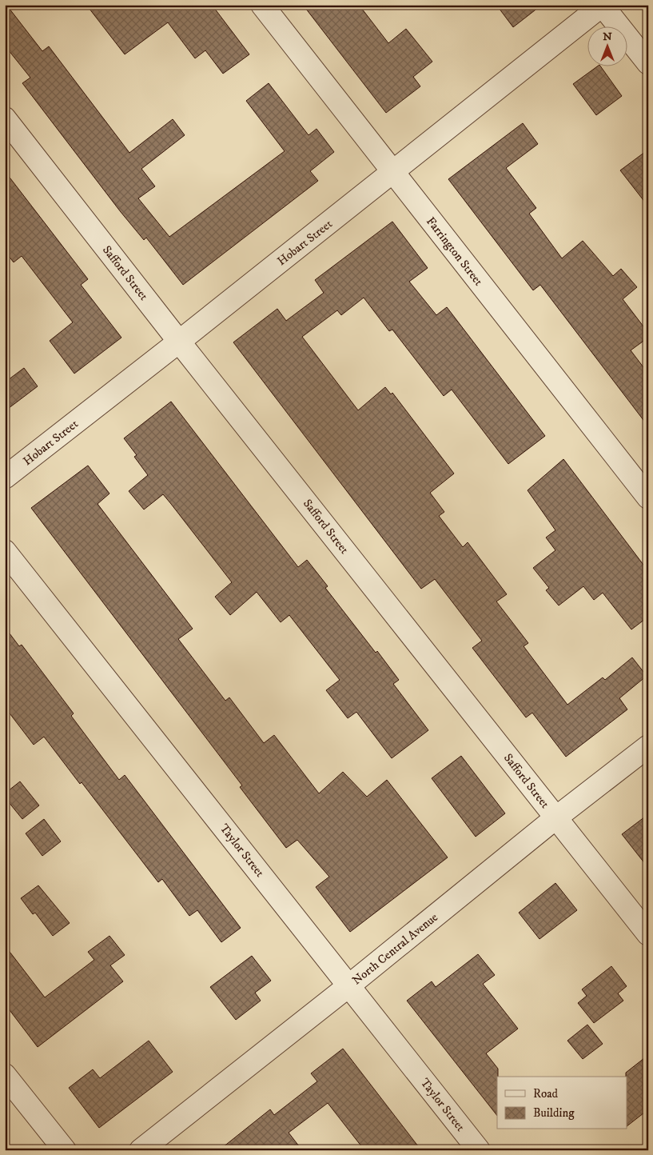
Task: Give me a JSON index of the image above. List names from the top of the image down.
{
  "streets": {
    "street": [
      "Hobart Street",
      "Farrington Street",
      "Safford Street",
      "Taylor Street",
      "North Central Avenue"
    ]
  },
  "crossings": [
    ["Hobart Street", "Farrington Street"],
    ["Hobart Street", "Safford Street"],
    ["Safford Street", "North Central Avenue"],
    ["Taylor Street", "North Central Avenue"]
  ],
  "legend": ["Road", "Building"],
  "north": "top"
}
